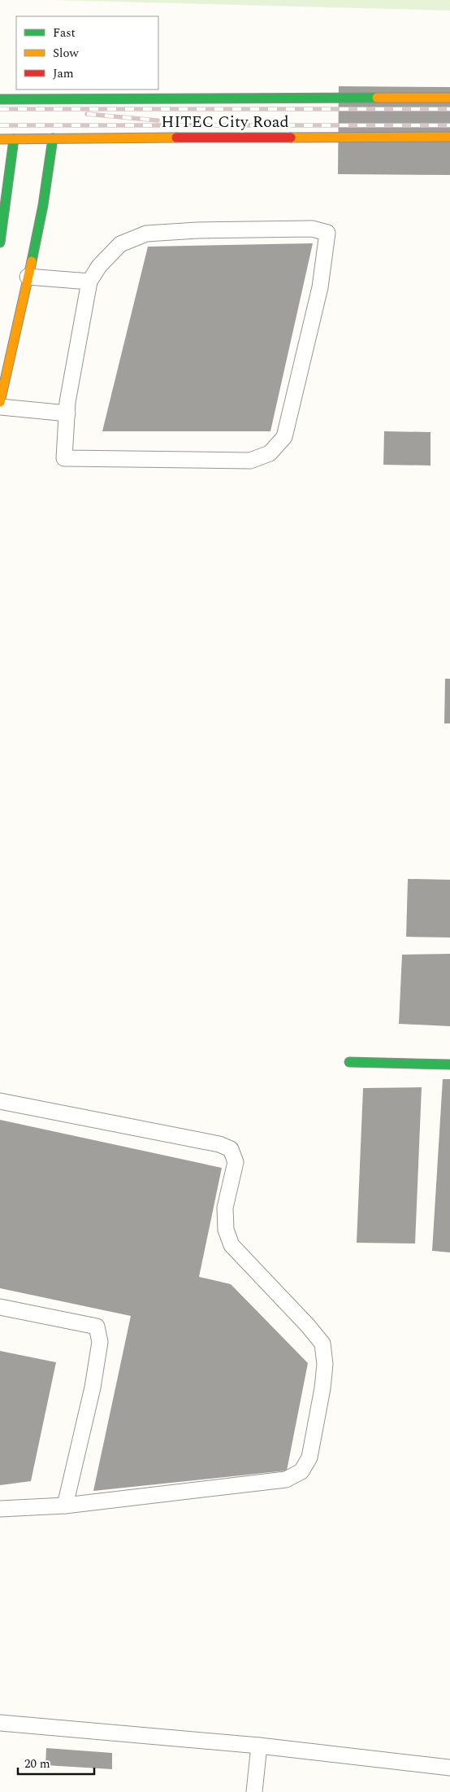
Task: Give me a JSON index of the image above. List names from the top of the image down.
{
  "streets": {
    "main road": ["HITEC City Road"]
  },
  "legend": ["Fast", "Slow", "Jam"],
  "scale_bar": "20 m"
}
